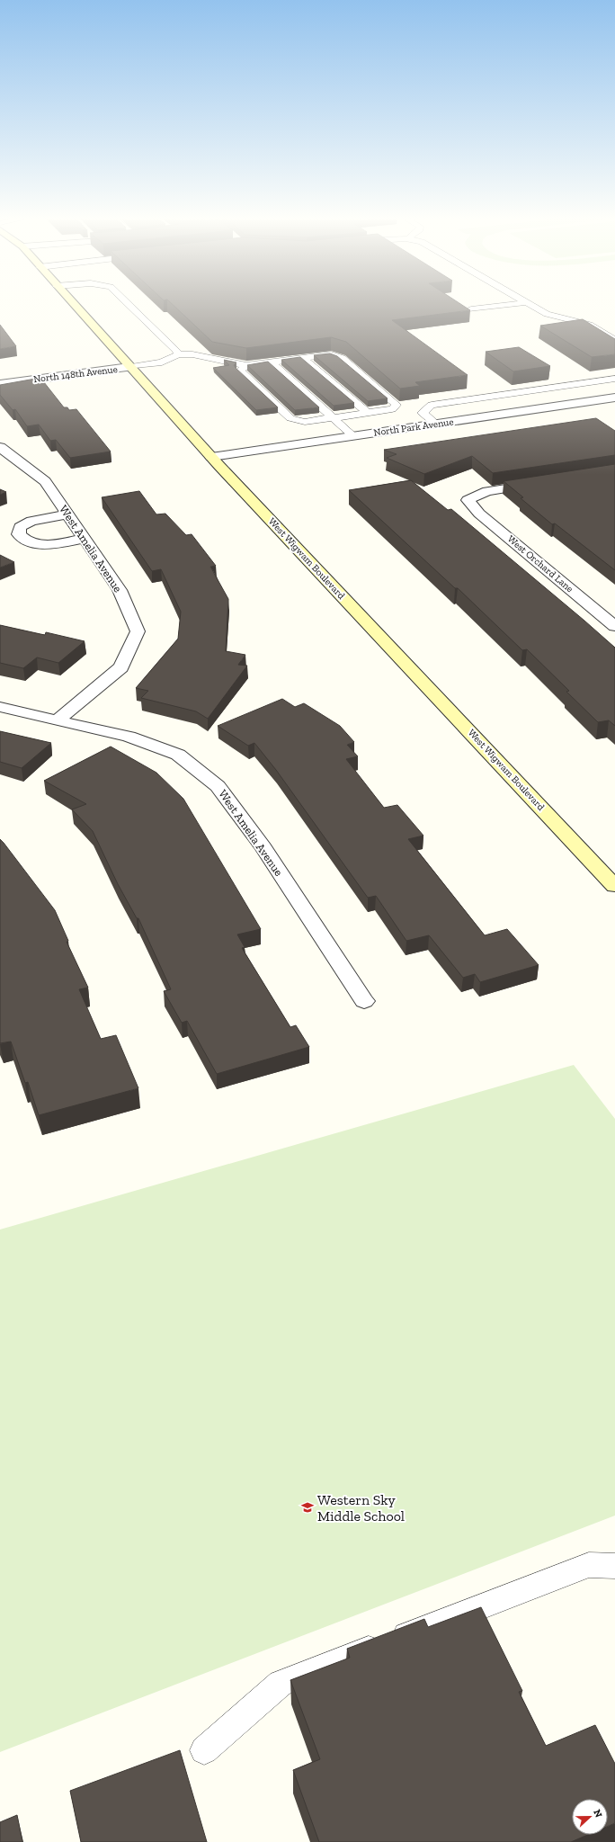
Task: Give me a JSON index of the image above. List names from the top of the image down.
{
  "streets": {
    "street": [
      "North 148th Avenue",
      "North Park Avenue",
      "West Amelia Avenue",
      "West Wigwam Boulevard",
      "West Orchard Lane"
    ]
  },
  "crossings": [
    ["North 148th Avenue", "West Wigwam Boulevard"],
    ["North Park Avenue", "West Wigwam Boulevard"]
  ],
  "places": {
    "school or university": ["Western Sky Middle School"]
  },
  "north": "right"
}
